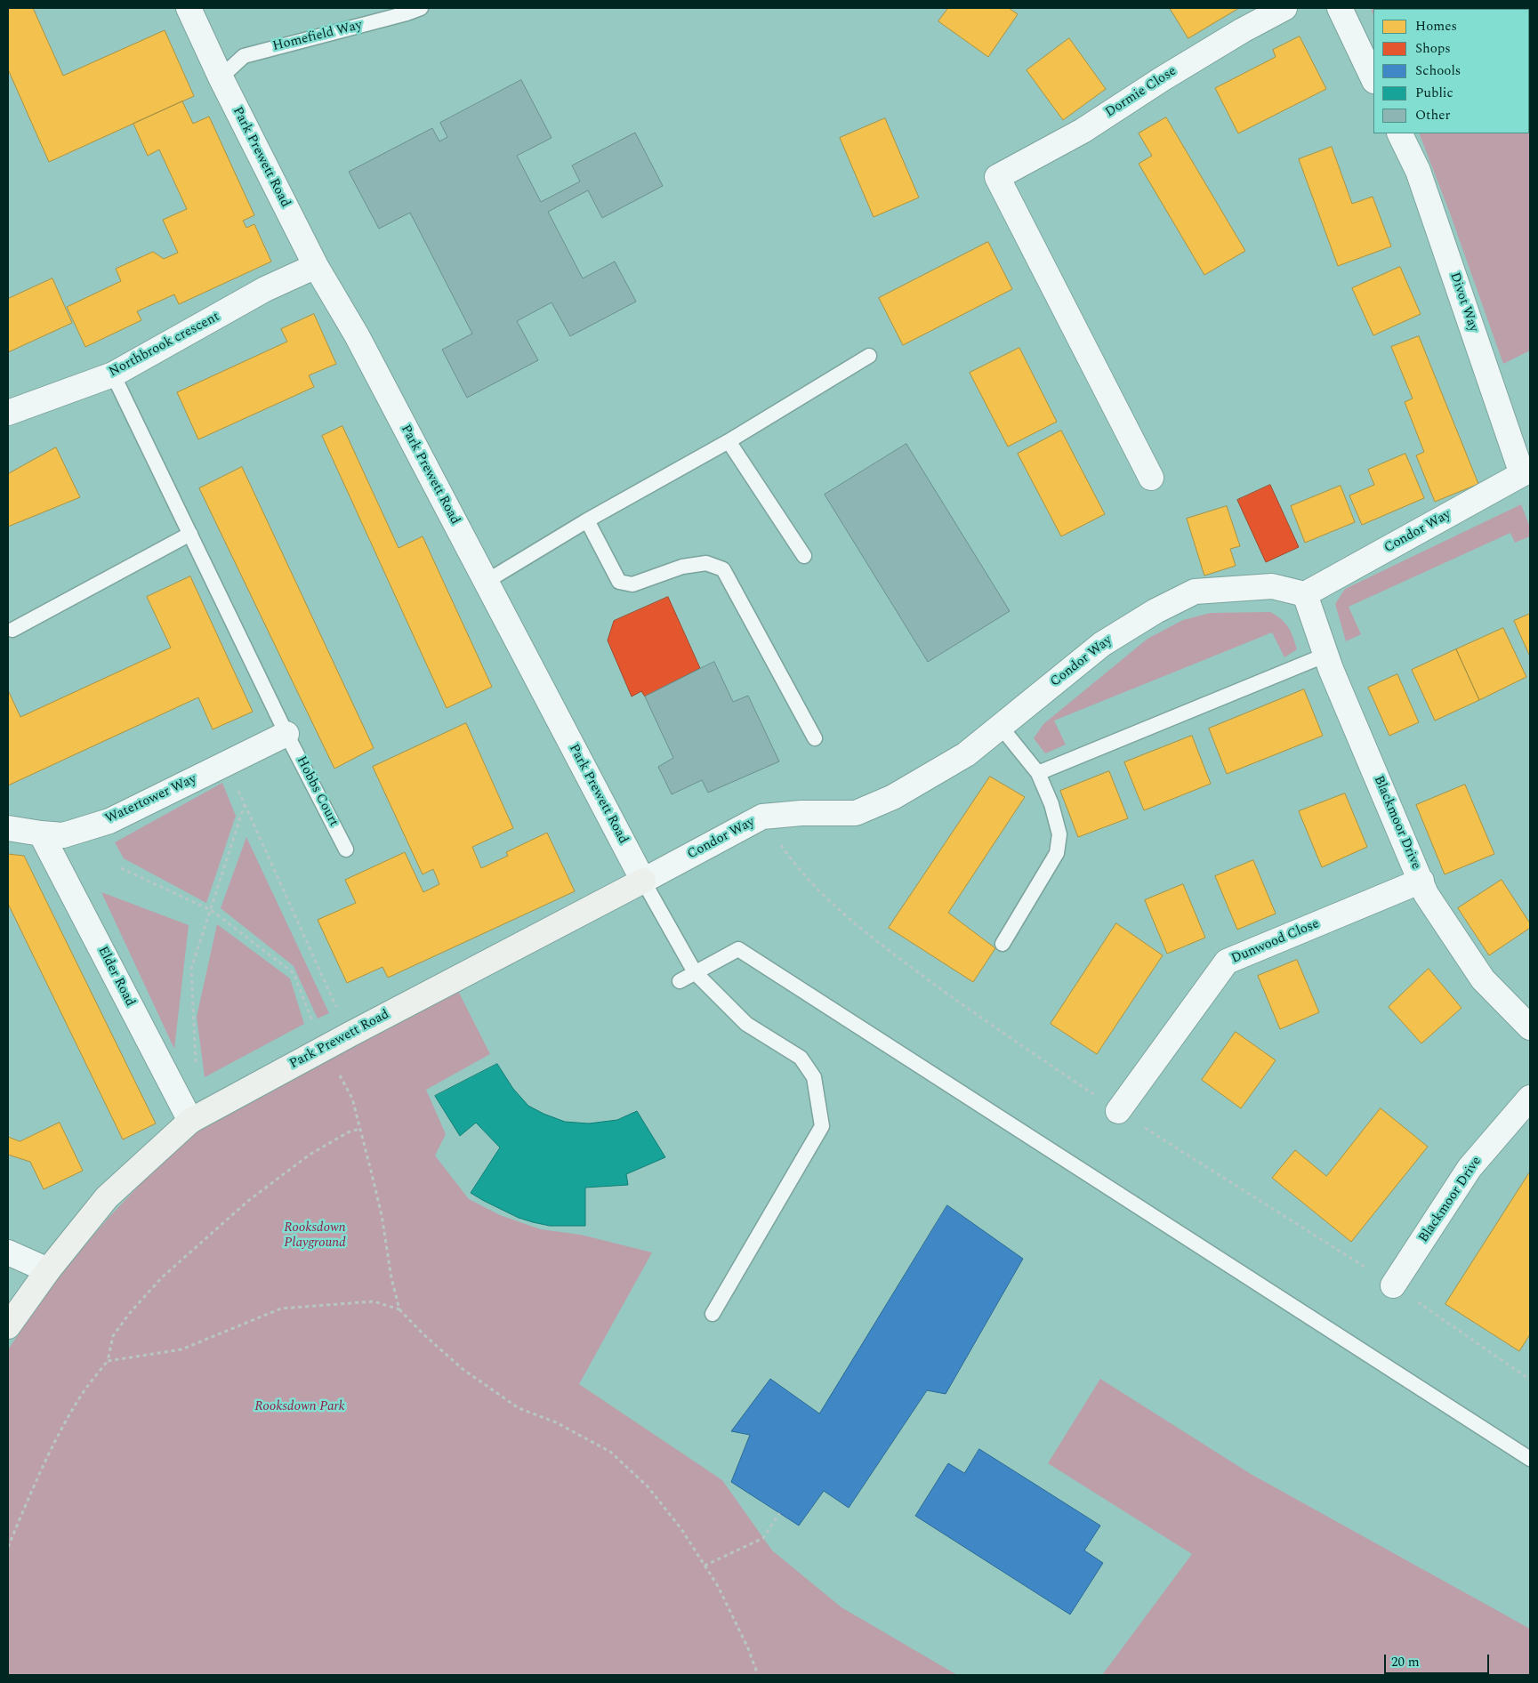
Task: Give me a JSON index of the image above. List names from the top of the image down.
{
  "streets": {
    "street": [
      "Dormie Close",
      "Park Prewett Road",
      "Divot Way",
      "Northbrook crescent",
      "Condor Way",
      "Watertower Way",
      "Blackmoor Drive",
      "Dunwood Close",
      "Elder Road"
    ],
    "lane": ["Homefield Way", "Hobbs Court"]
  },
  "crossings": [
    ["Homefield Way", "Park Prewett Road"],
    ["Park Prewett Road", "Northbrook crescent"],
    ["Park Prewett Road", "Condor Way"],
    ["Park Prewett Road", "Elder Road"],
    ["Divot Way", "Condor Way"],
    ["Northbrook crescent", "Hobbs Court"],
    ["Condor Way", "Blackmoor Drive"],
    ["Hobbs Court", "Watertower Way"],
    ["Watertower Way", "Elder Road"],
    ["Blackmoor Drive", "Dunwood Close"]
  ],
  "parks": ["Rooksdown Playground", "Rooksdown Park"],
  "legend": [
    "Homes",
    "Shops",
    "Schools",
    "Public",
    "Other"
  ],
  "scale_bar": "20 m"
}
